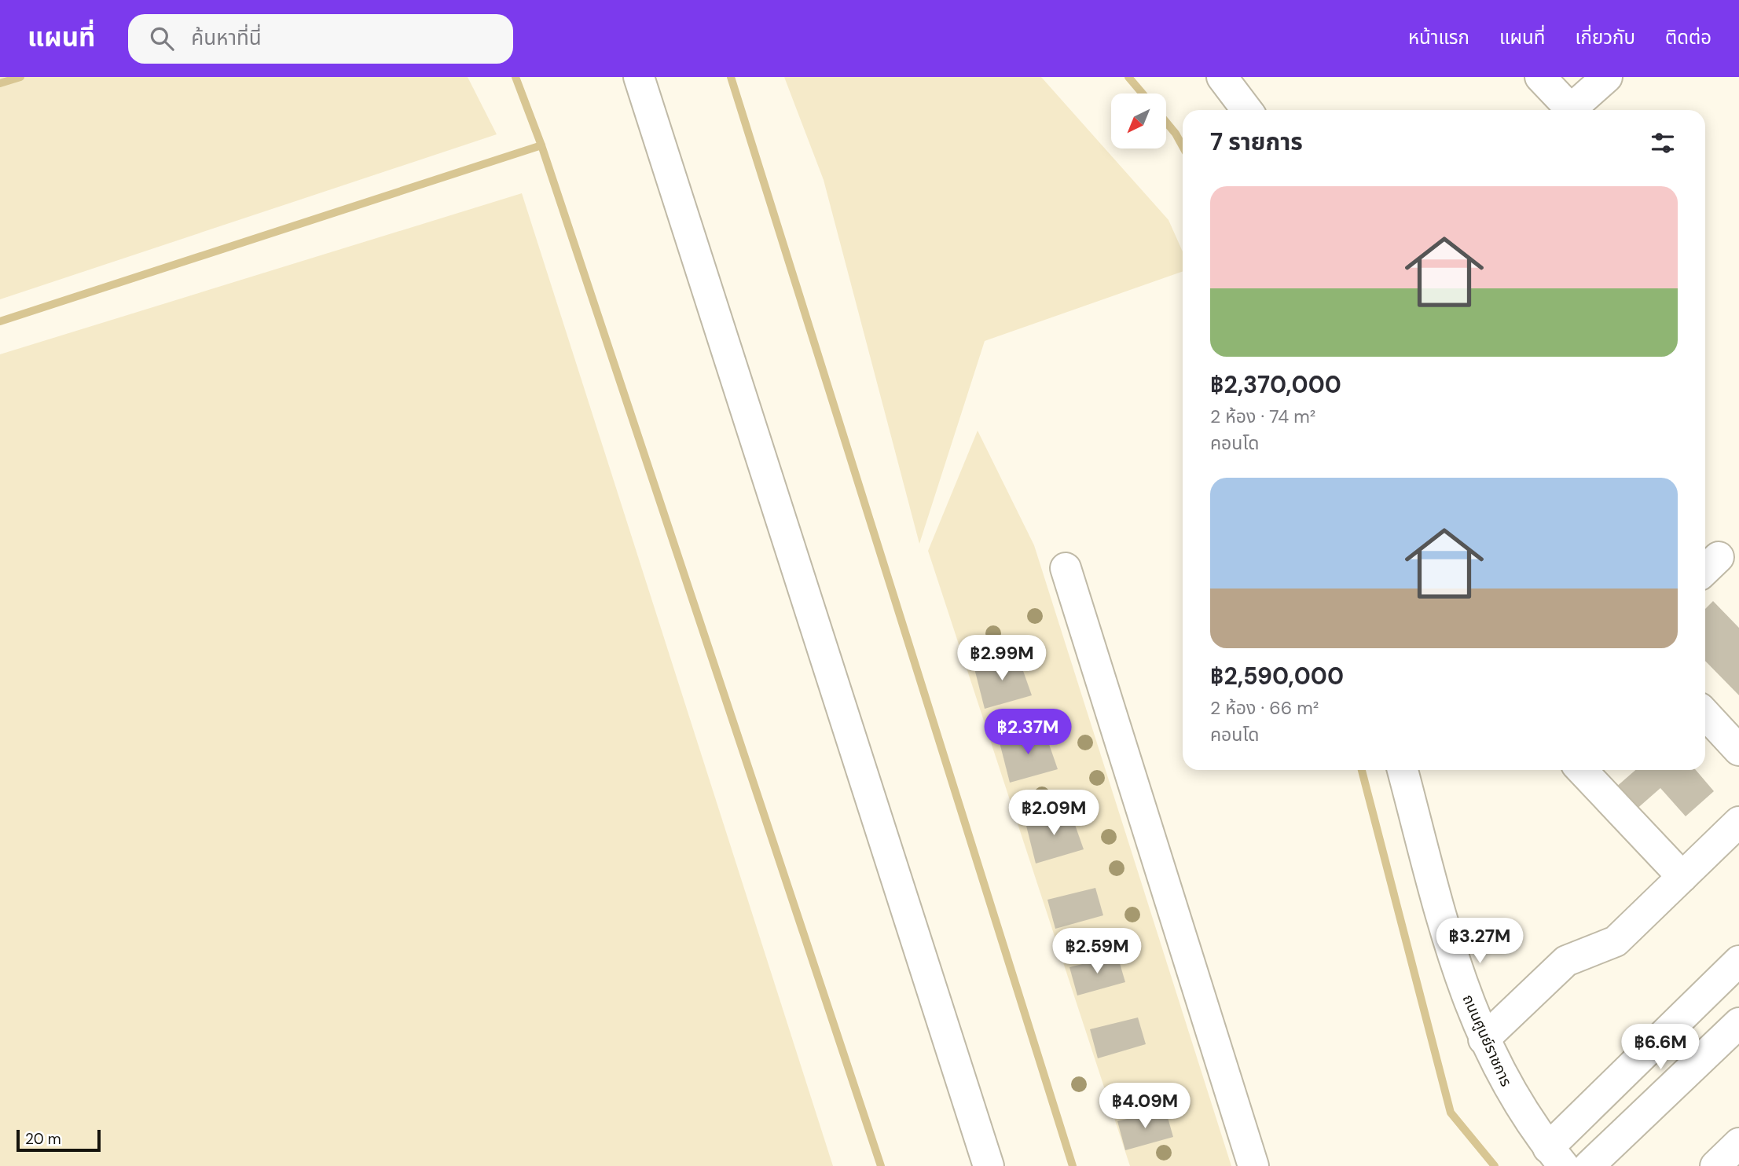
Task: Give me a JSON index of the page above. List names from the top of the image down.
{
  "streets": {
    "street": ["ถนนศูนย์ราชการ"]
  },
  "scale_bar": "20 m",
  "north": "bottom left",
  "page": {
    "header": "แผนที่",
    "search": "ค้นหาที่นี่",
    "nav": [
      "หน้าแรก",
      "แผนที่",
      "เกี่ยวกับ",
      "ติดต่อ"
    ],
    "heading": "7 รายการ",
    "list": [
      {
        "name": "฿2,370,000",
        "note": "2 ห้อง · 74 m² · คอนโด"
      },
      {
        "name": "฿2,590,000",
        "note": "2 ห้อง · 66 m² · คอนโด"
      }
    ],
    "price": [
      "฿2.99M",
      "฿2.37M",
      "฿2.09M",
      "฿3.27M",
      "฿2.59M",
      "฿6.6M",
      "฿4.09M"
    ],
    "scale": "20 m"
  }
}
